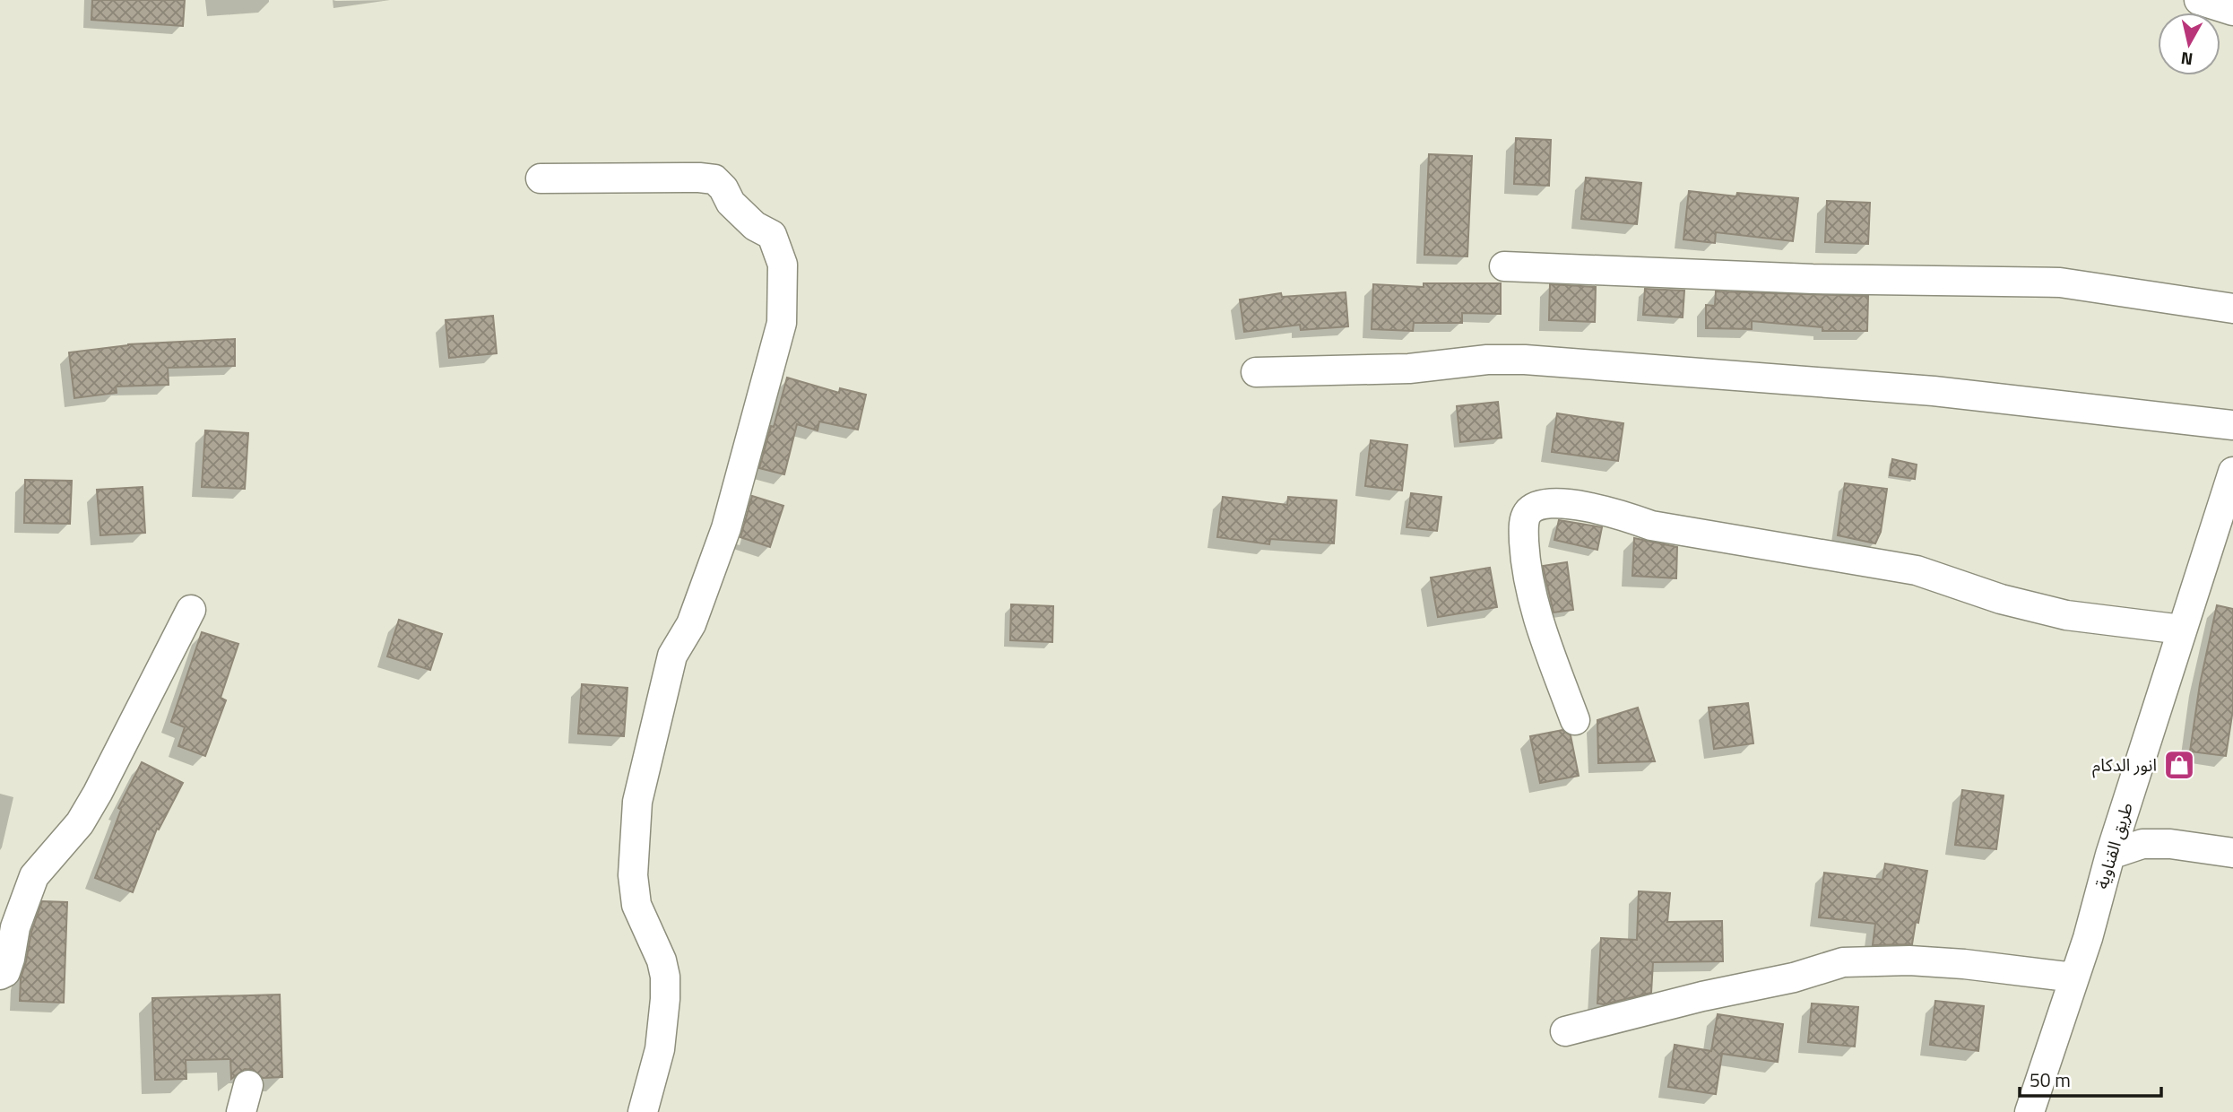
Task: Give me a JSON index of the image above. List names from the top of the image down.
{
  "streets": {
    "street": ["طريق القناوية"]
  },
  "places": {
    "shop": ["انور الدكام"]
  },
  "scale_bar": "50 m",
  "north": "bottom"
}
